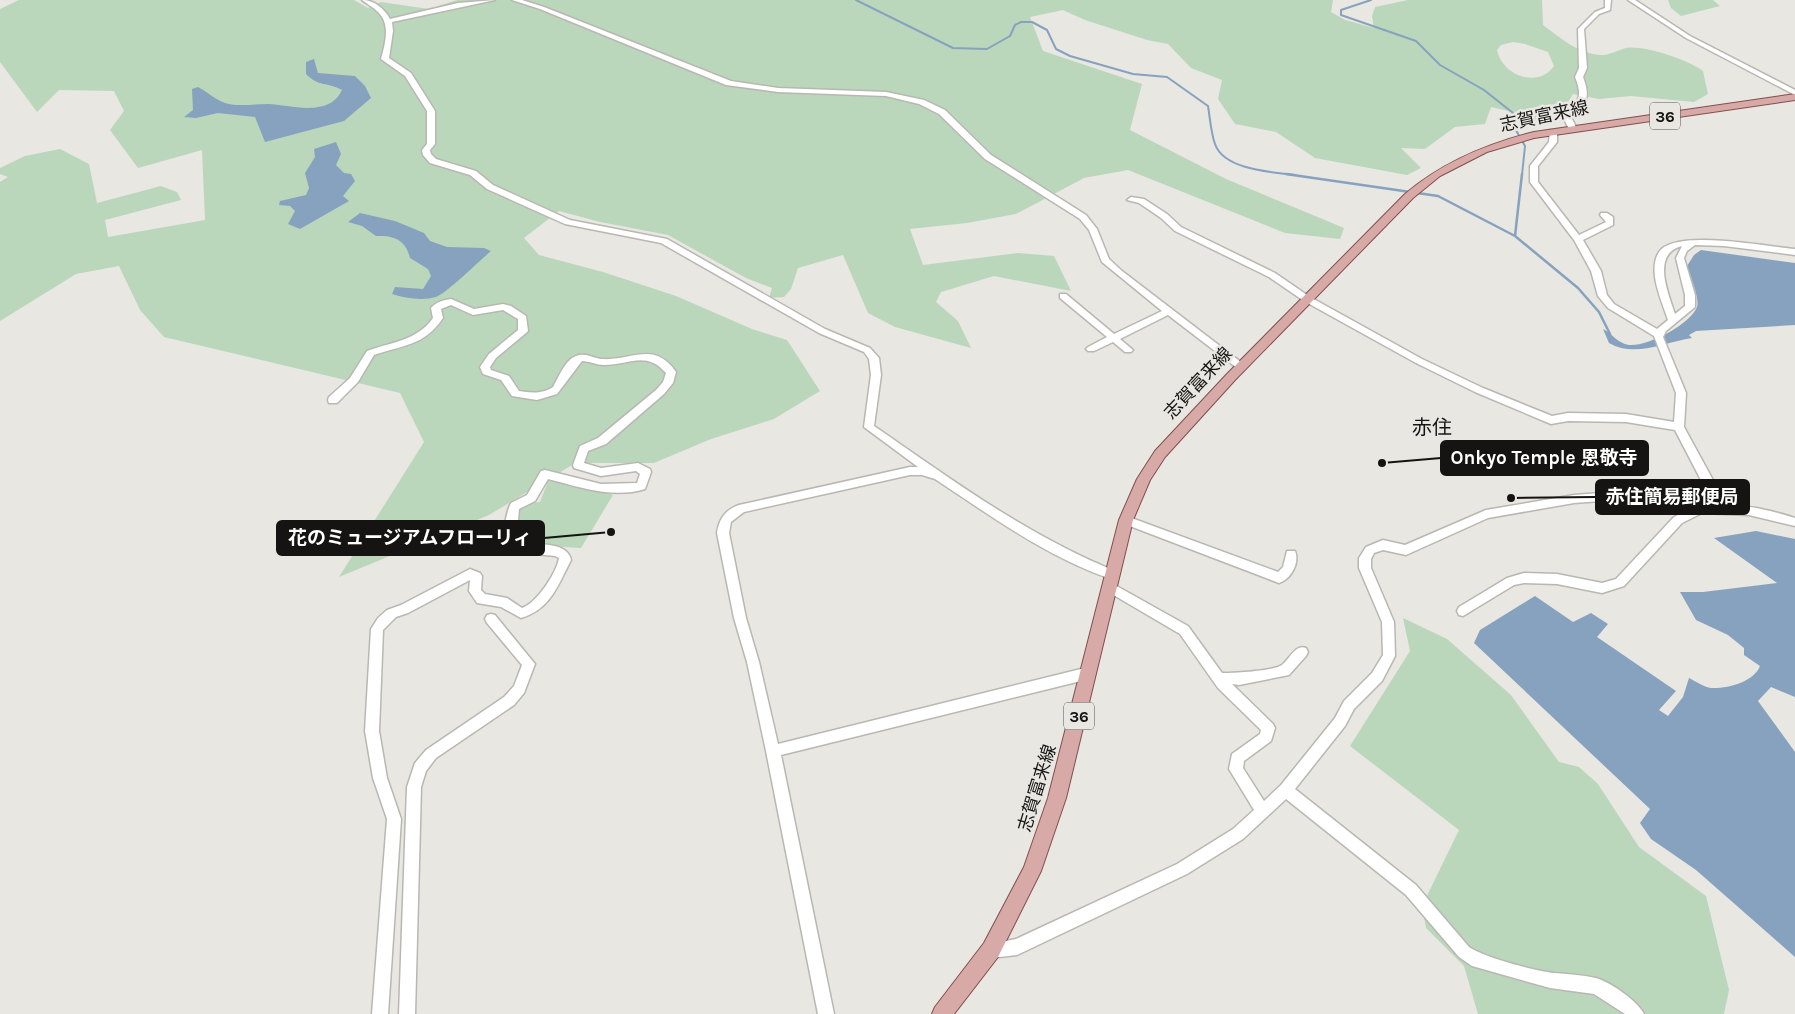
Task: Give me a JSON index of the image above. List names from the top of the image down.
{
  "streets": {
    "main road": ["志賀富来線", "36"]
  },
  "districts": ["赤住"],
  "places": ["Onkyo Temple 恩敬寺", "赤住簡易郵便局", "花のミュージアムフローリィ"]
}
